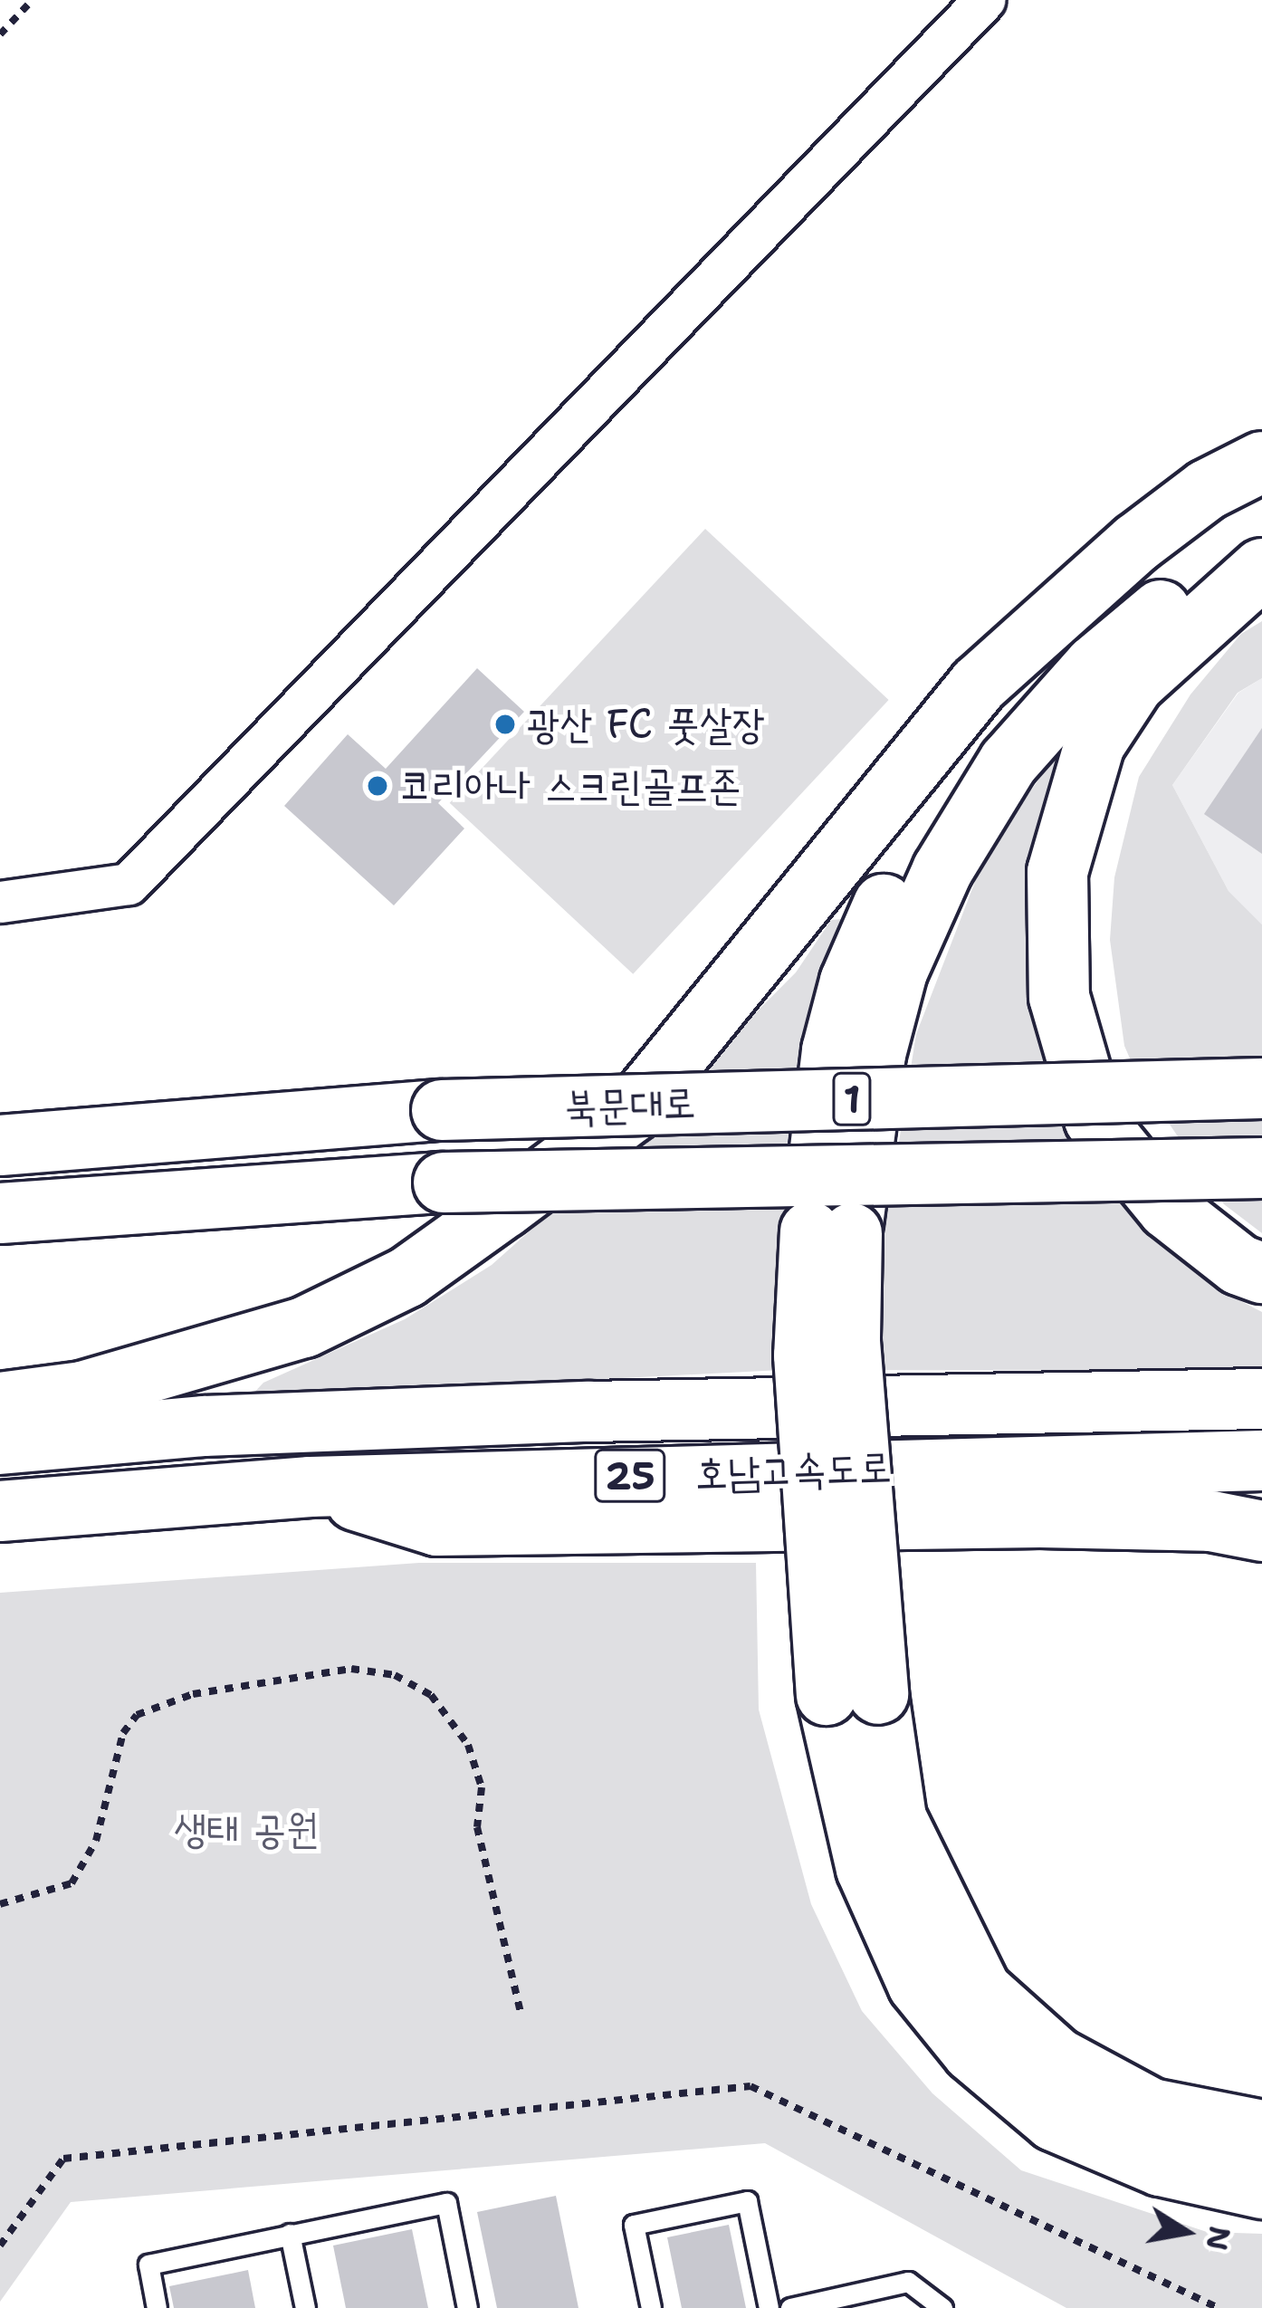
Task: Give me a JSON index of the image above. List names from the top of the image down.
{
  "streets": {
    "main road": [
      "1",
      "북문대로",
      "호남고속도로",
      "25"
    ]
  },
  "parks": ["생태 공원"],
  "places": ["광산 FC 풋살장", "코리아나 스크린골프존"],
  "north": "right"
}
